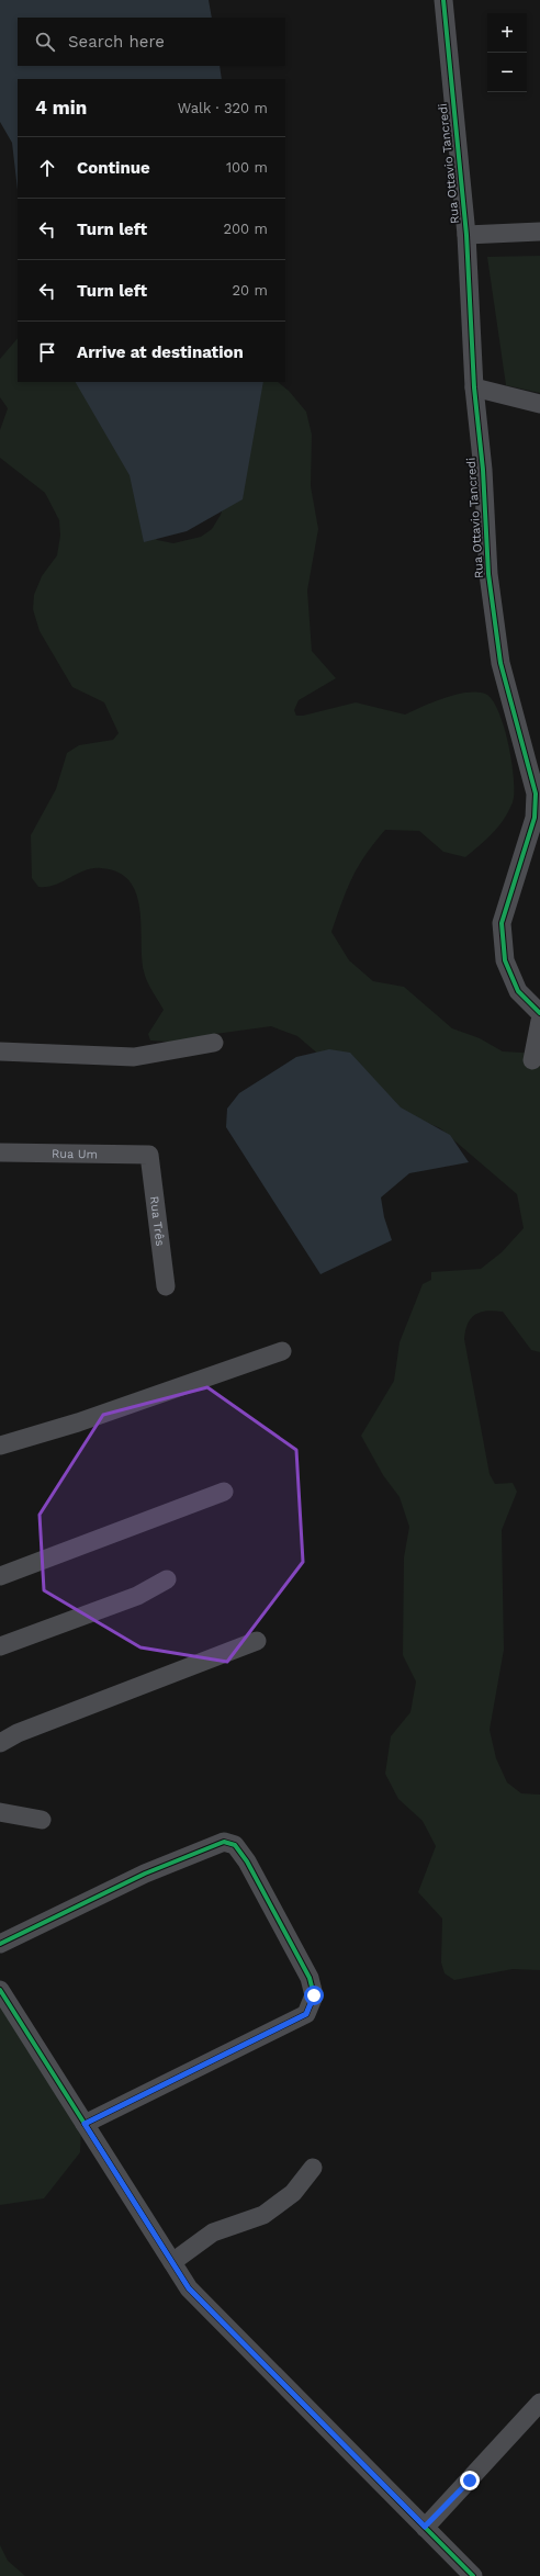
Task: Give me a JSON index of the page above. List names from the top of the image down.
{
  "streets": {
    "street": ["Rua Ottavio Tancredi", "Rua Um", "Rua Três"]
  },
  "crossings": [
    ["Rua Um", "Rua Três"]
  ],
  "page": {
    "map_buttons": ["+", "−"],
    "search": "Search here",
    "heading": ["4 min", "Walk · 320 m"],
    "list": [
      ["Continue", "100 m"],
      ["Turn left", "200 m"],
      ["Turn left", "20 m"],
      "Arrive at destination"
    ]
  }
}
